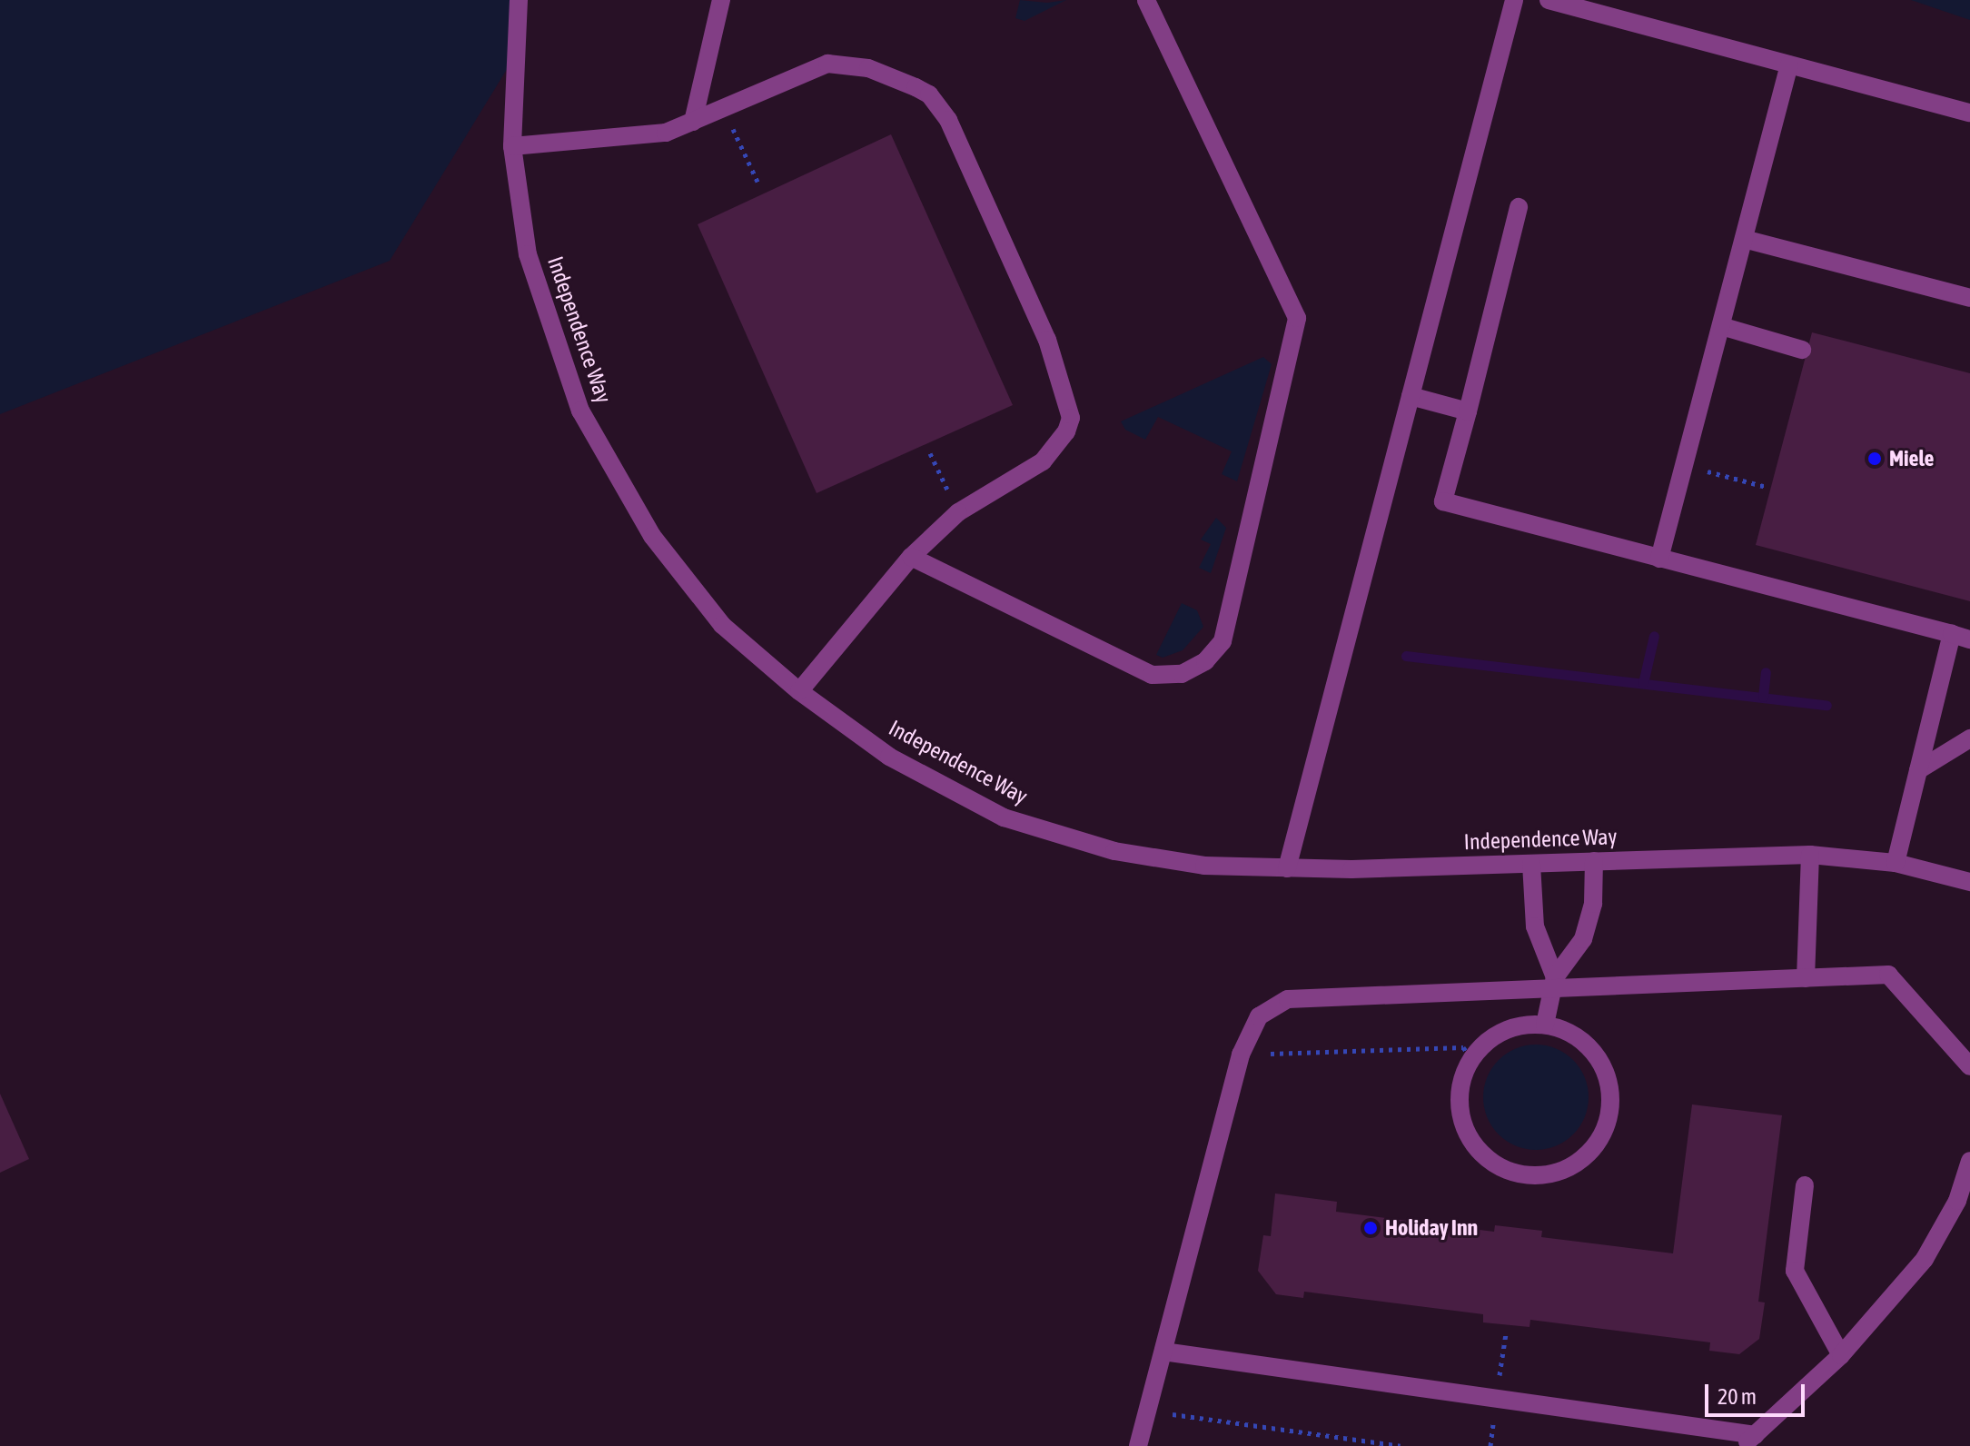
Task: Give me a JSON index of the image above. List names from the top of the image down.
{
  "streets": {
    "street": ["Independence Way"]
  },
  "places": ["Miele", "Holiday Inn"],
  "scale_bar": "20 m"
}
